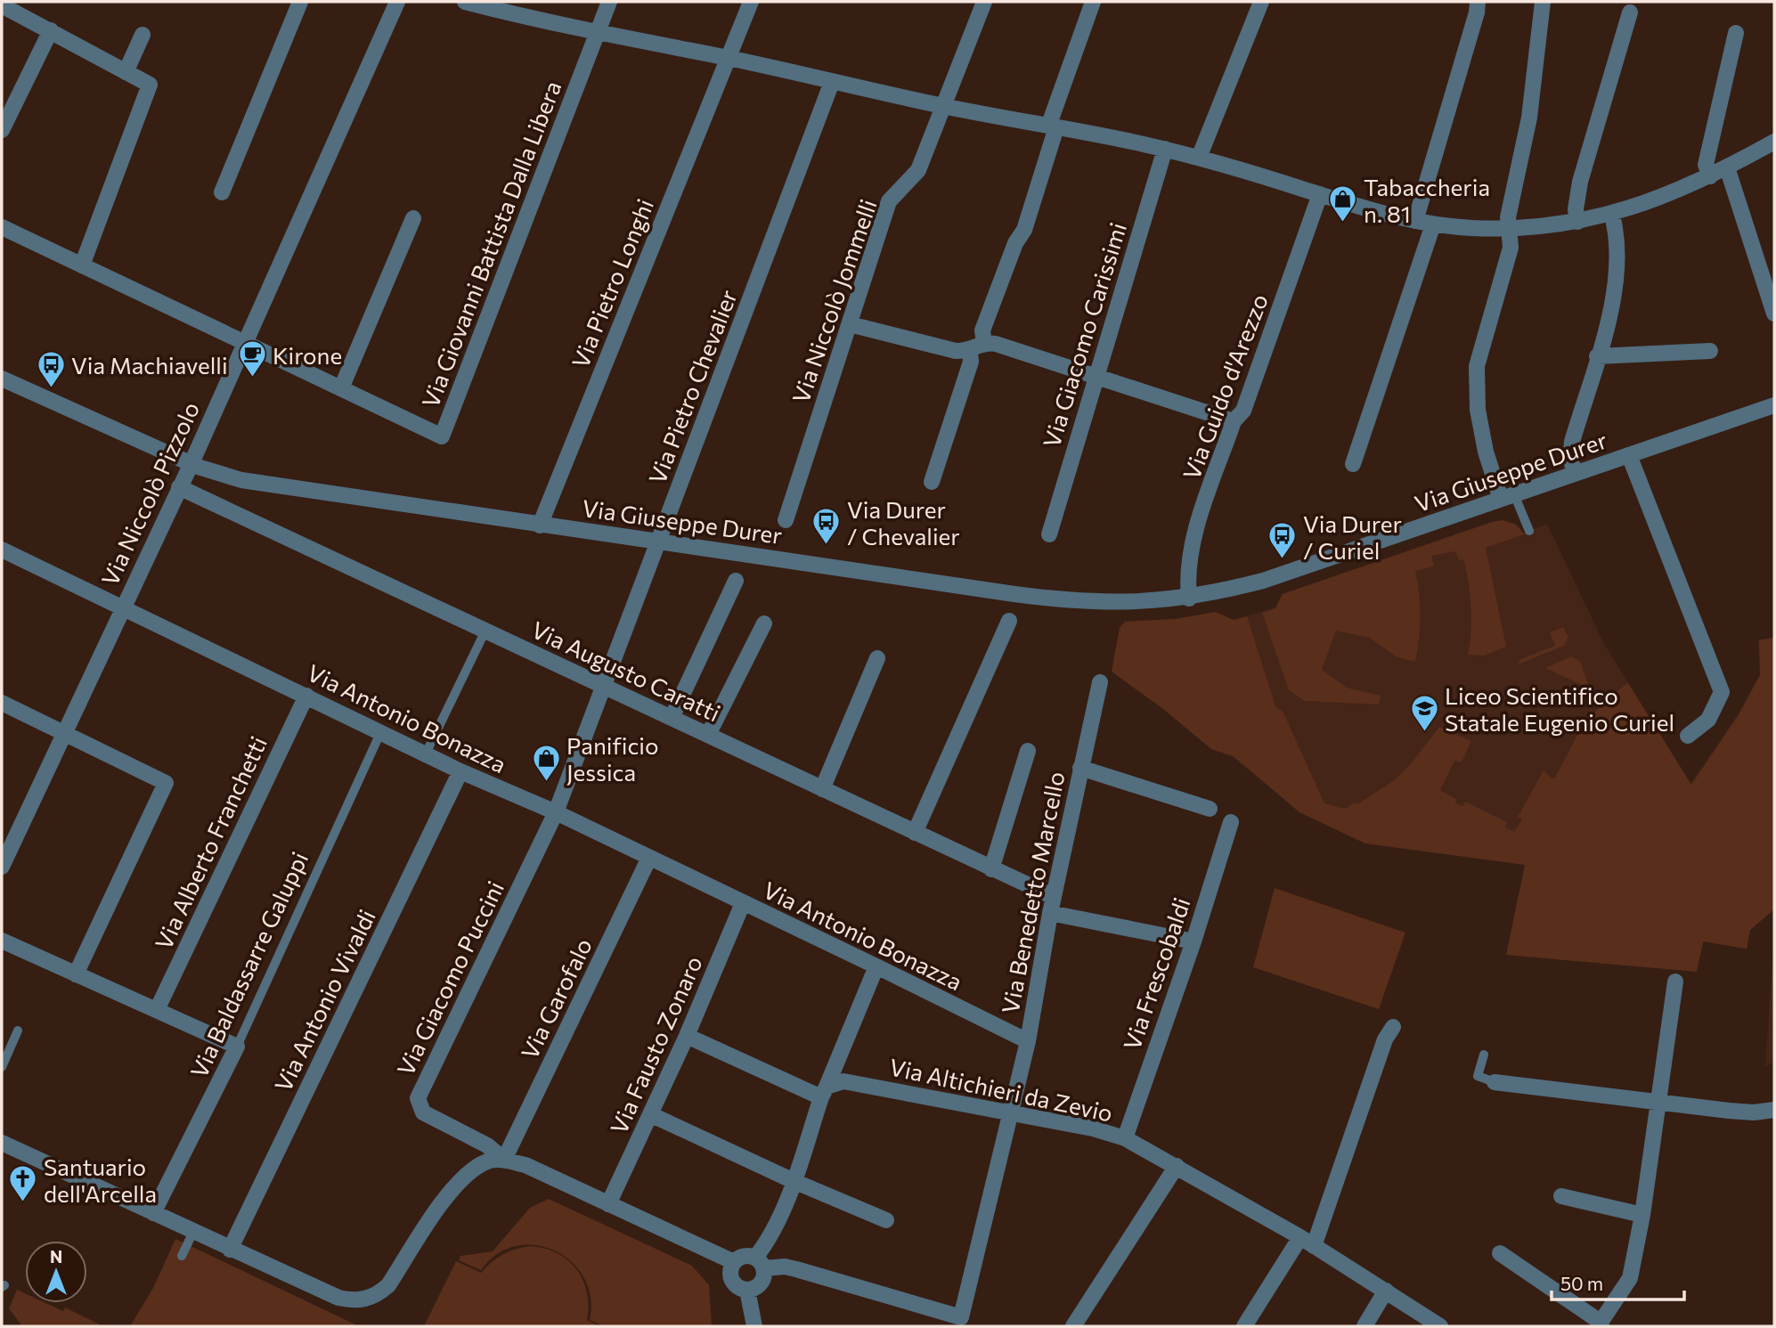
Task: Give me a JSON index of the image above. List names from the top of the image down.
{
  "streets": {
    "street": [
      "Via Giovanni Battista Dalla Libera",
      "Via Pietro Longhi",
      "Via Niccolò Jommelli",
      "Via Giacomo Carissimi",
      "Via Pietro Chevalier",
      "Via Guido d'Arezzo",
      "Via Giuseppe Durer",
      "Via Niccolò Pizzolo",
      "Via Augusto Caratti",
      "Via Antonio Bonazza",
      "Via Alberto Franchetti",
      "Via Benedetto Marcello",
      "Via Baldassarre Galuppi",
      "Via Frescobaldi",
      "Via Giacomo Puccini",
      "Via Garofalo",
      "Via Antonio Vivaldi",
      "Via Fausto Zonaro",
      "Via Altichieri da Zevio"
    ]
  },
  "crossings": [
    ["Via Giovanni Battista Dalla Libera", "Via Niccolò Pizzolo"],
    ["Via Pietro Longhi", "Via Giuseppe Durer"],
    ["Via Pietro Chevalier", "Via Giuseppe Durer"],
    ["Via Pietro Chevalier", "Via Augusto Caratti"],
    ["Via Pietro Chevalier", "Via Antonio Bonazza"],
    ["Via Pietro Chevalier", "Via Giacomo Puccini"],
    ["Via Guido d'Arezzo", "Via Giuseppe Durer"],
    ["Via Giuseppe Durer", "Via Niccolò Pizzolo"],
    ["Via Niccolò Pizzolo", "Via Augusto Caratti"],
    ["Via Niccolò Pizzolo", "Via Antonio Bonazza"],
    ["Via Augusto Caratti", "Via Benedetto Marcello"],
    ["Via Antonio Bonazza", "Via Alberto Franchetti"],
    ["Via Antonio Bonazza", "Via Benedetto Marcello"],
    ["Via Antonio Bonazza", "Via Baldassarre Galuppi"],
    ["Via Antonio Bonazza", "Via Giacomo Puccini"],
    ["Via Antonio Bonazza", "Via Garofalo"],
    ["Via Antonio Bonazza", "Via Antonio Vivaldi"],
    ["Via Antonio Bonazza", "Via Fausto Zonaro"],
    ["Via Benedetto Marcello", "Via Altichieri da Zevio"],
    ["Via Frescobaldi", "Via Altichieri da Zevio"],
    ["Via Giacomo Puccini", "Via Garofalo"]
  ],
  "places": {
    "shop": ["Tabaccheria n. 81", "Panificio Jessica"],
    "cafe": ["Kirone"],
    "bus stop": ["Via Machiavelli", "Via Durer / Chevalier", "Via Durer / Curiel"],
    "school or university": ["Liceo Scientifico Statale Eugenio Curiel"],
    "church": ["Santuario dell'Arcella"]
  },
  "scale_bar": "50 m",
  "north": "top"
}
